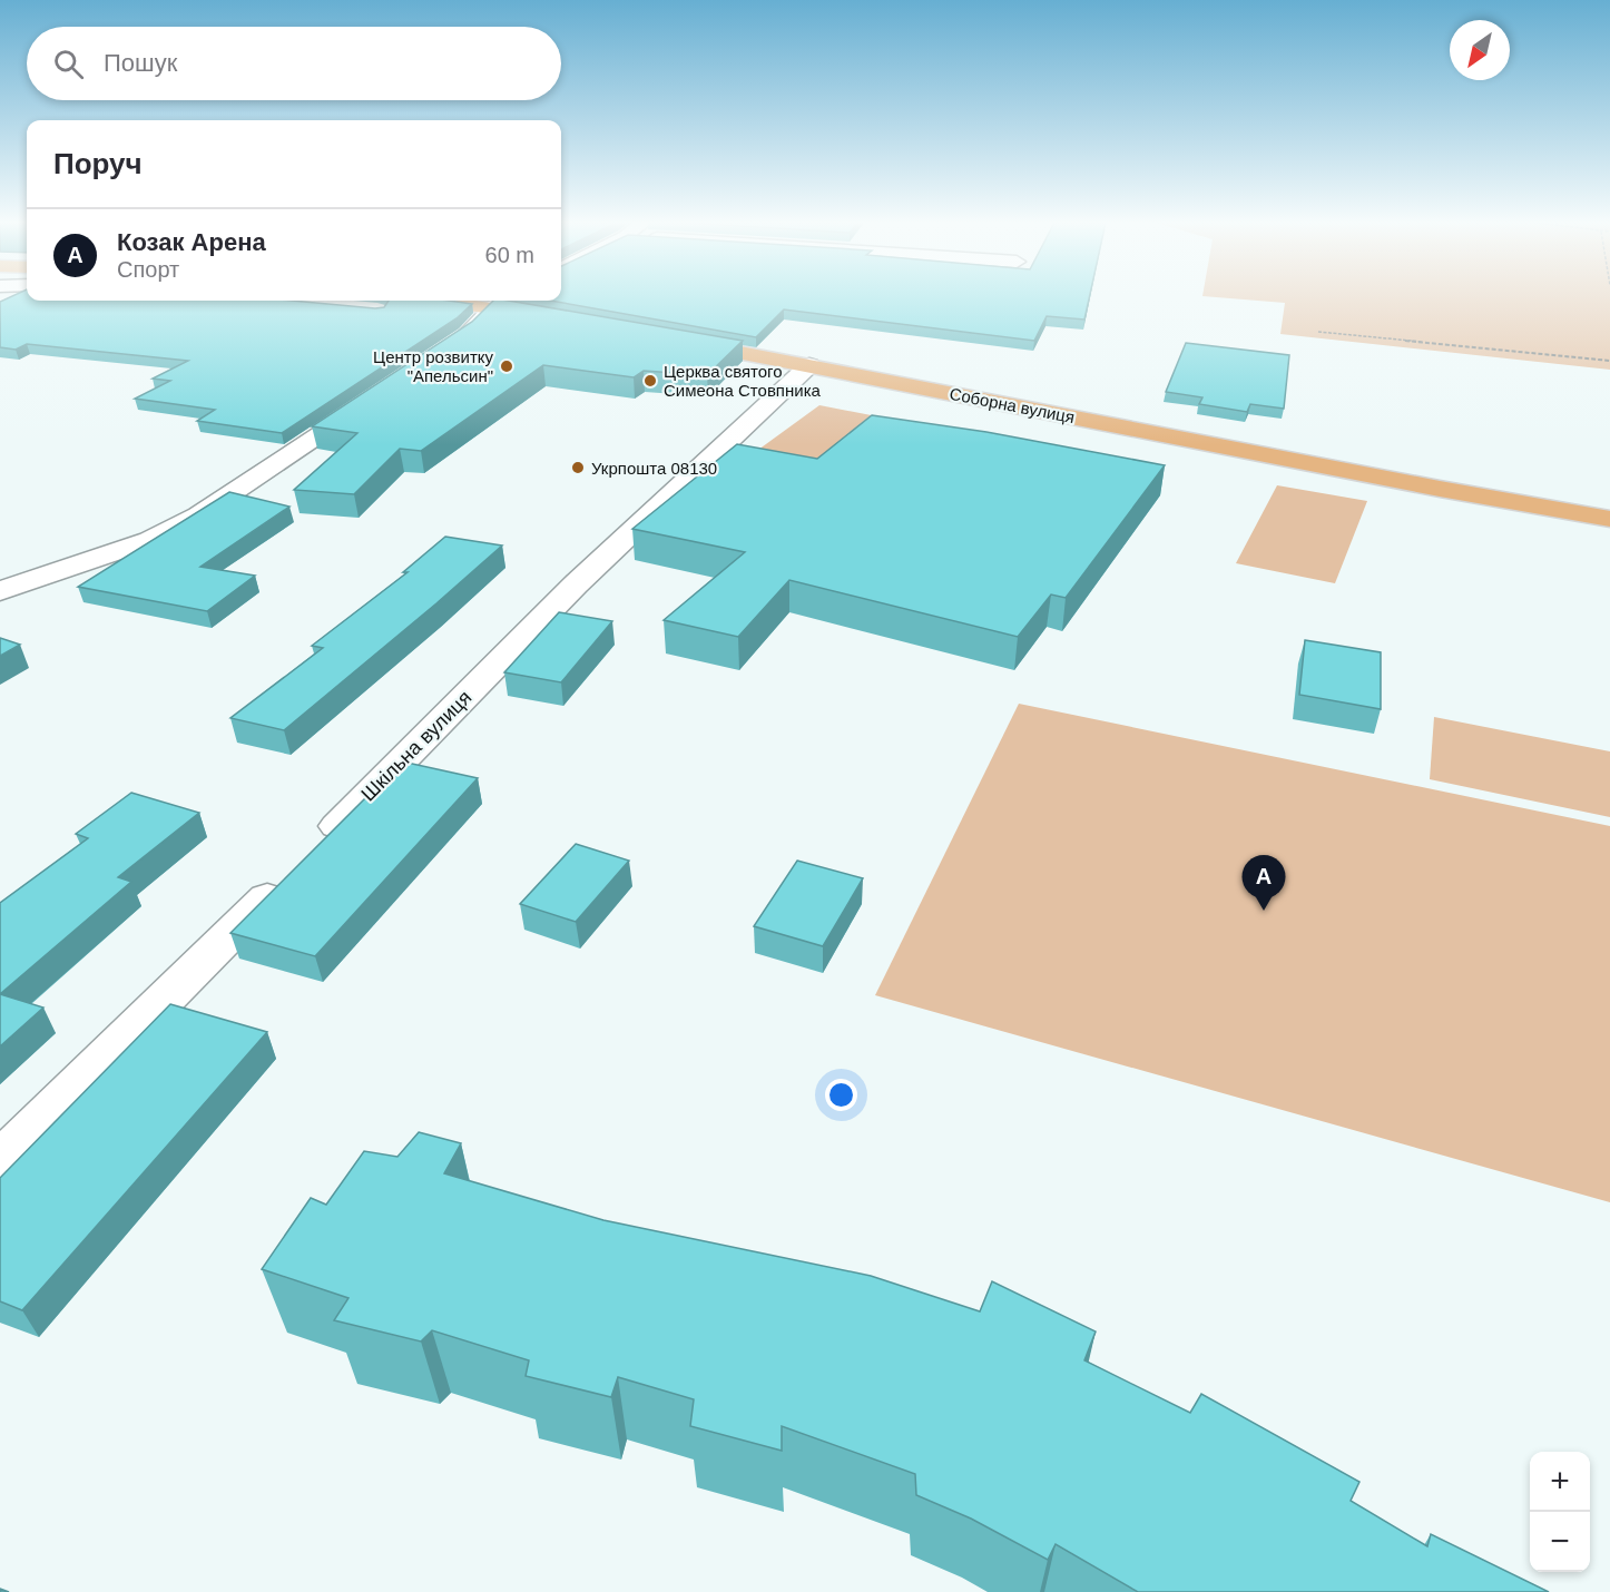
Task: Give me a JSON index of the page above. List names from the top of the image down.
{
  "streets": {
    "main road": ["Соборна вулиця"],
    "street": ["Шкільна вулиця"]
  },
  "crossings": [
    ["Соборна вулиця", "Шкільна вулиця"]
  ],
  "places": ["Центр розвитку \"Апельсин\"", "Церква святого Симеона Стовпника", "Укрпошта 08130"],
  "north": "bottom left",
  "page": {
    "search": "Пошук",
    "heading": "Поруч",
    "list": [
      {
        "mark": "A",
        "name": "Козак Арена",
        "note": "Спорт",
        "value": "60 m"
      }
    ],
    "pins": "A",
    "map_buttons": ["+", "−"]
  }
}
